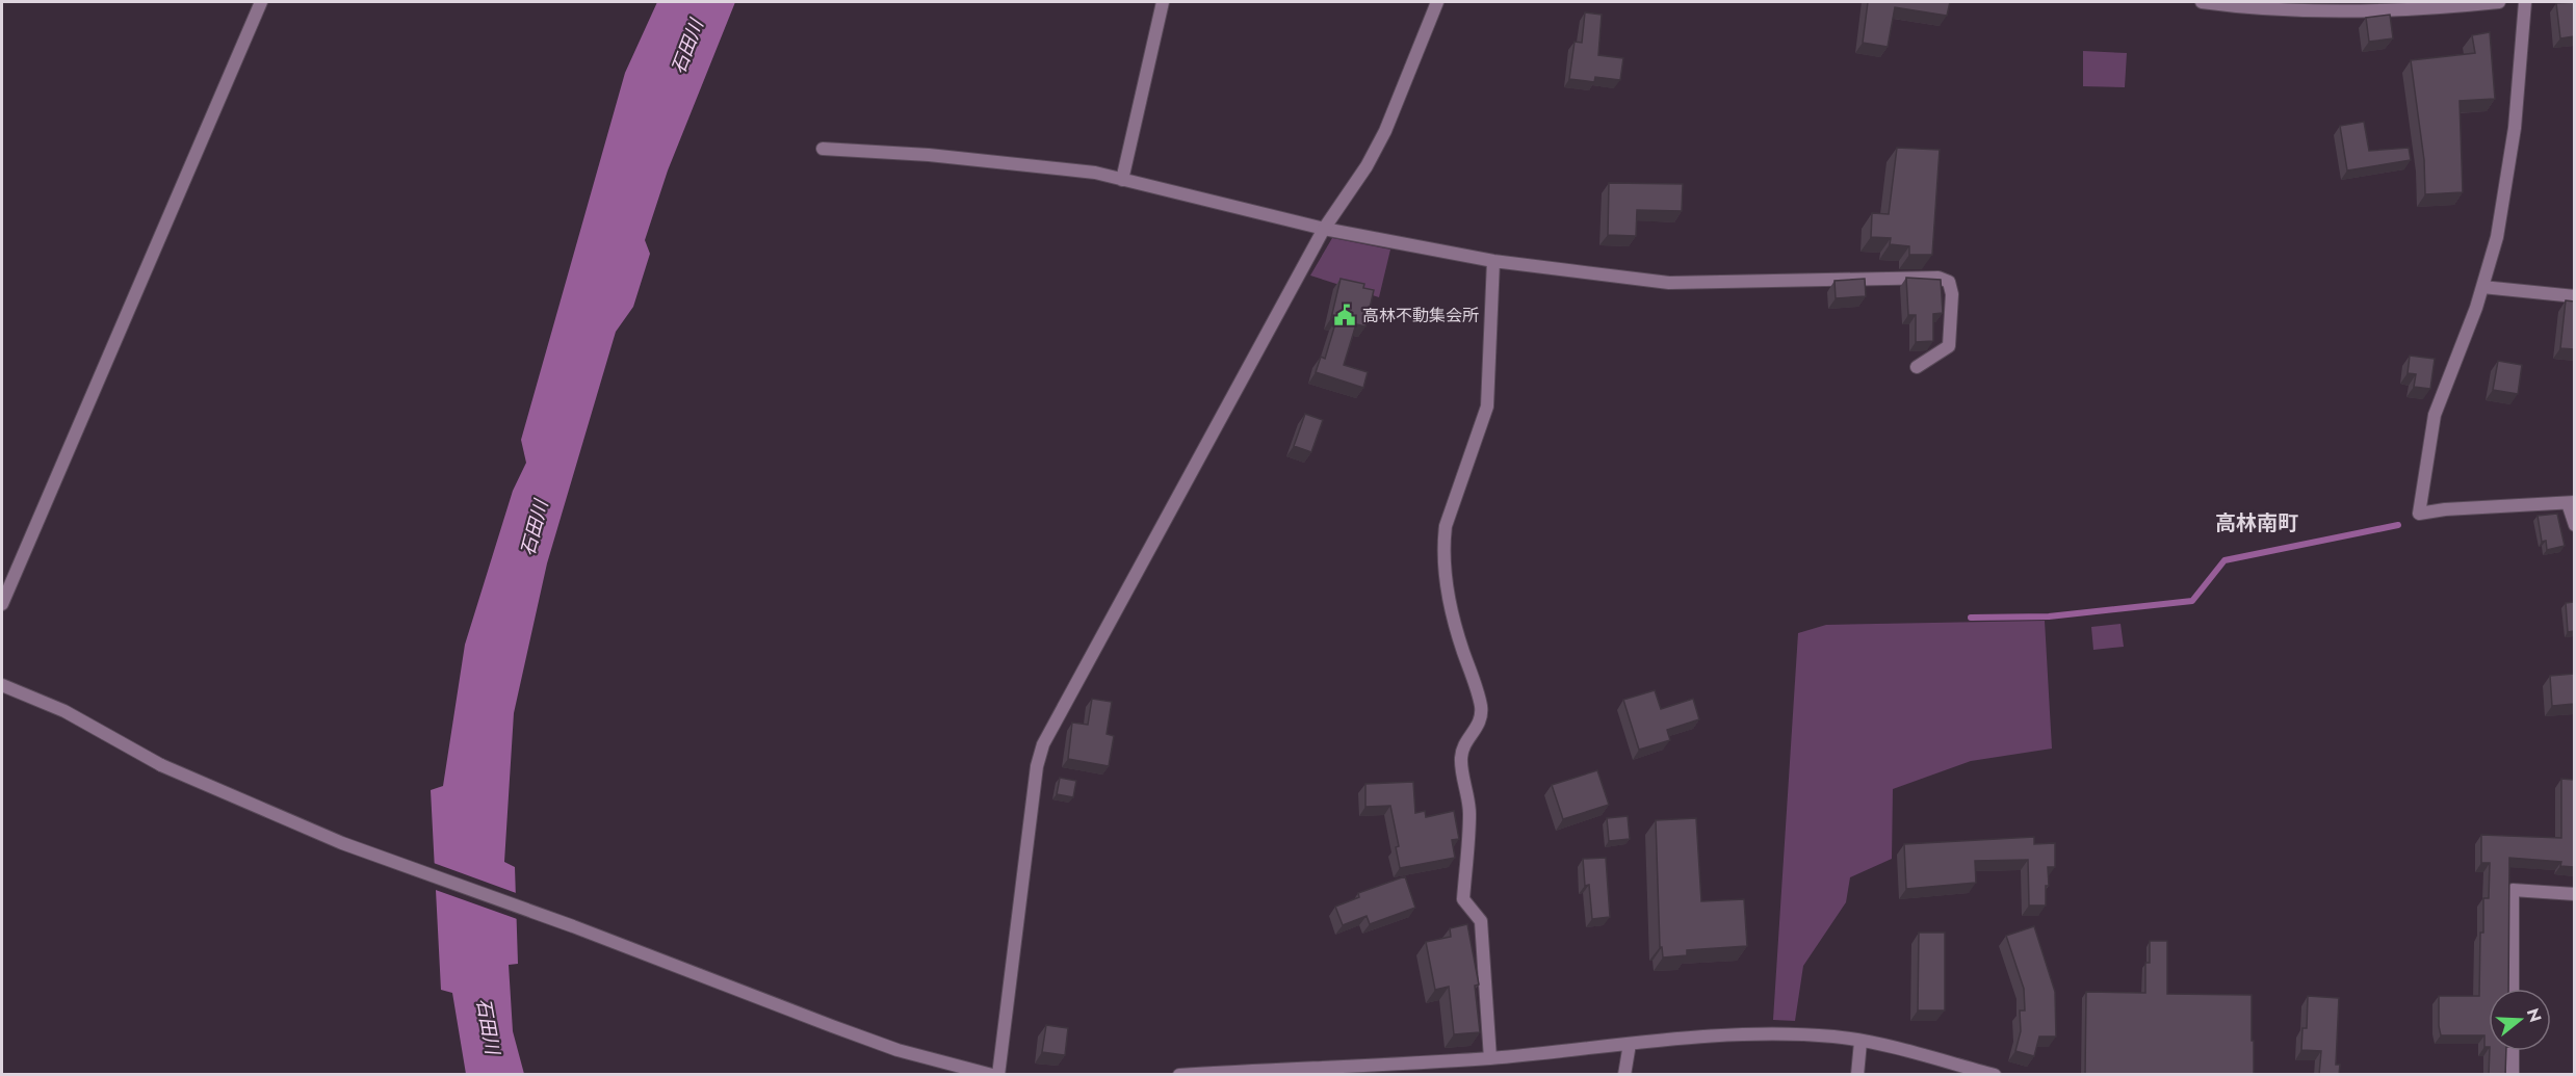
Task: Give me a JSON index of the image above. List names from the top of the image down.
{
  "districts": ["高林南町"],
  "water": ["石田川"],
  "places": {
    "public building": ["高林不動集会所"]
  },
  "north": "right"
}
